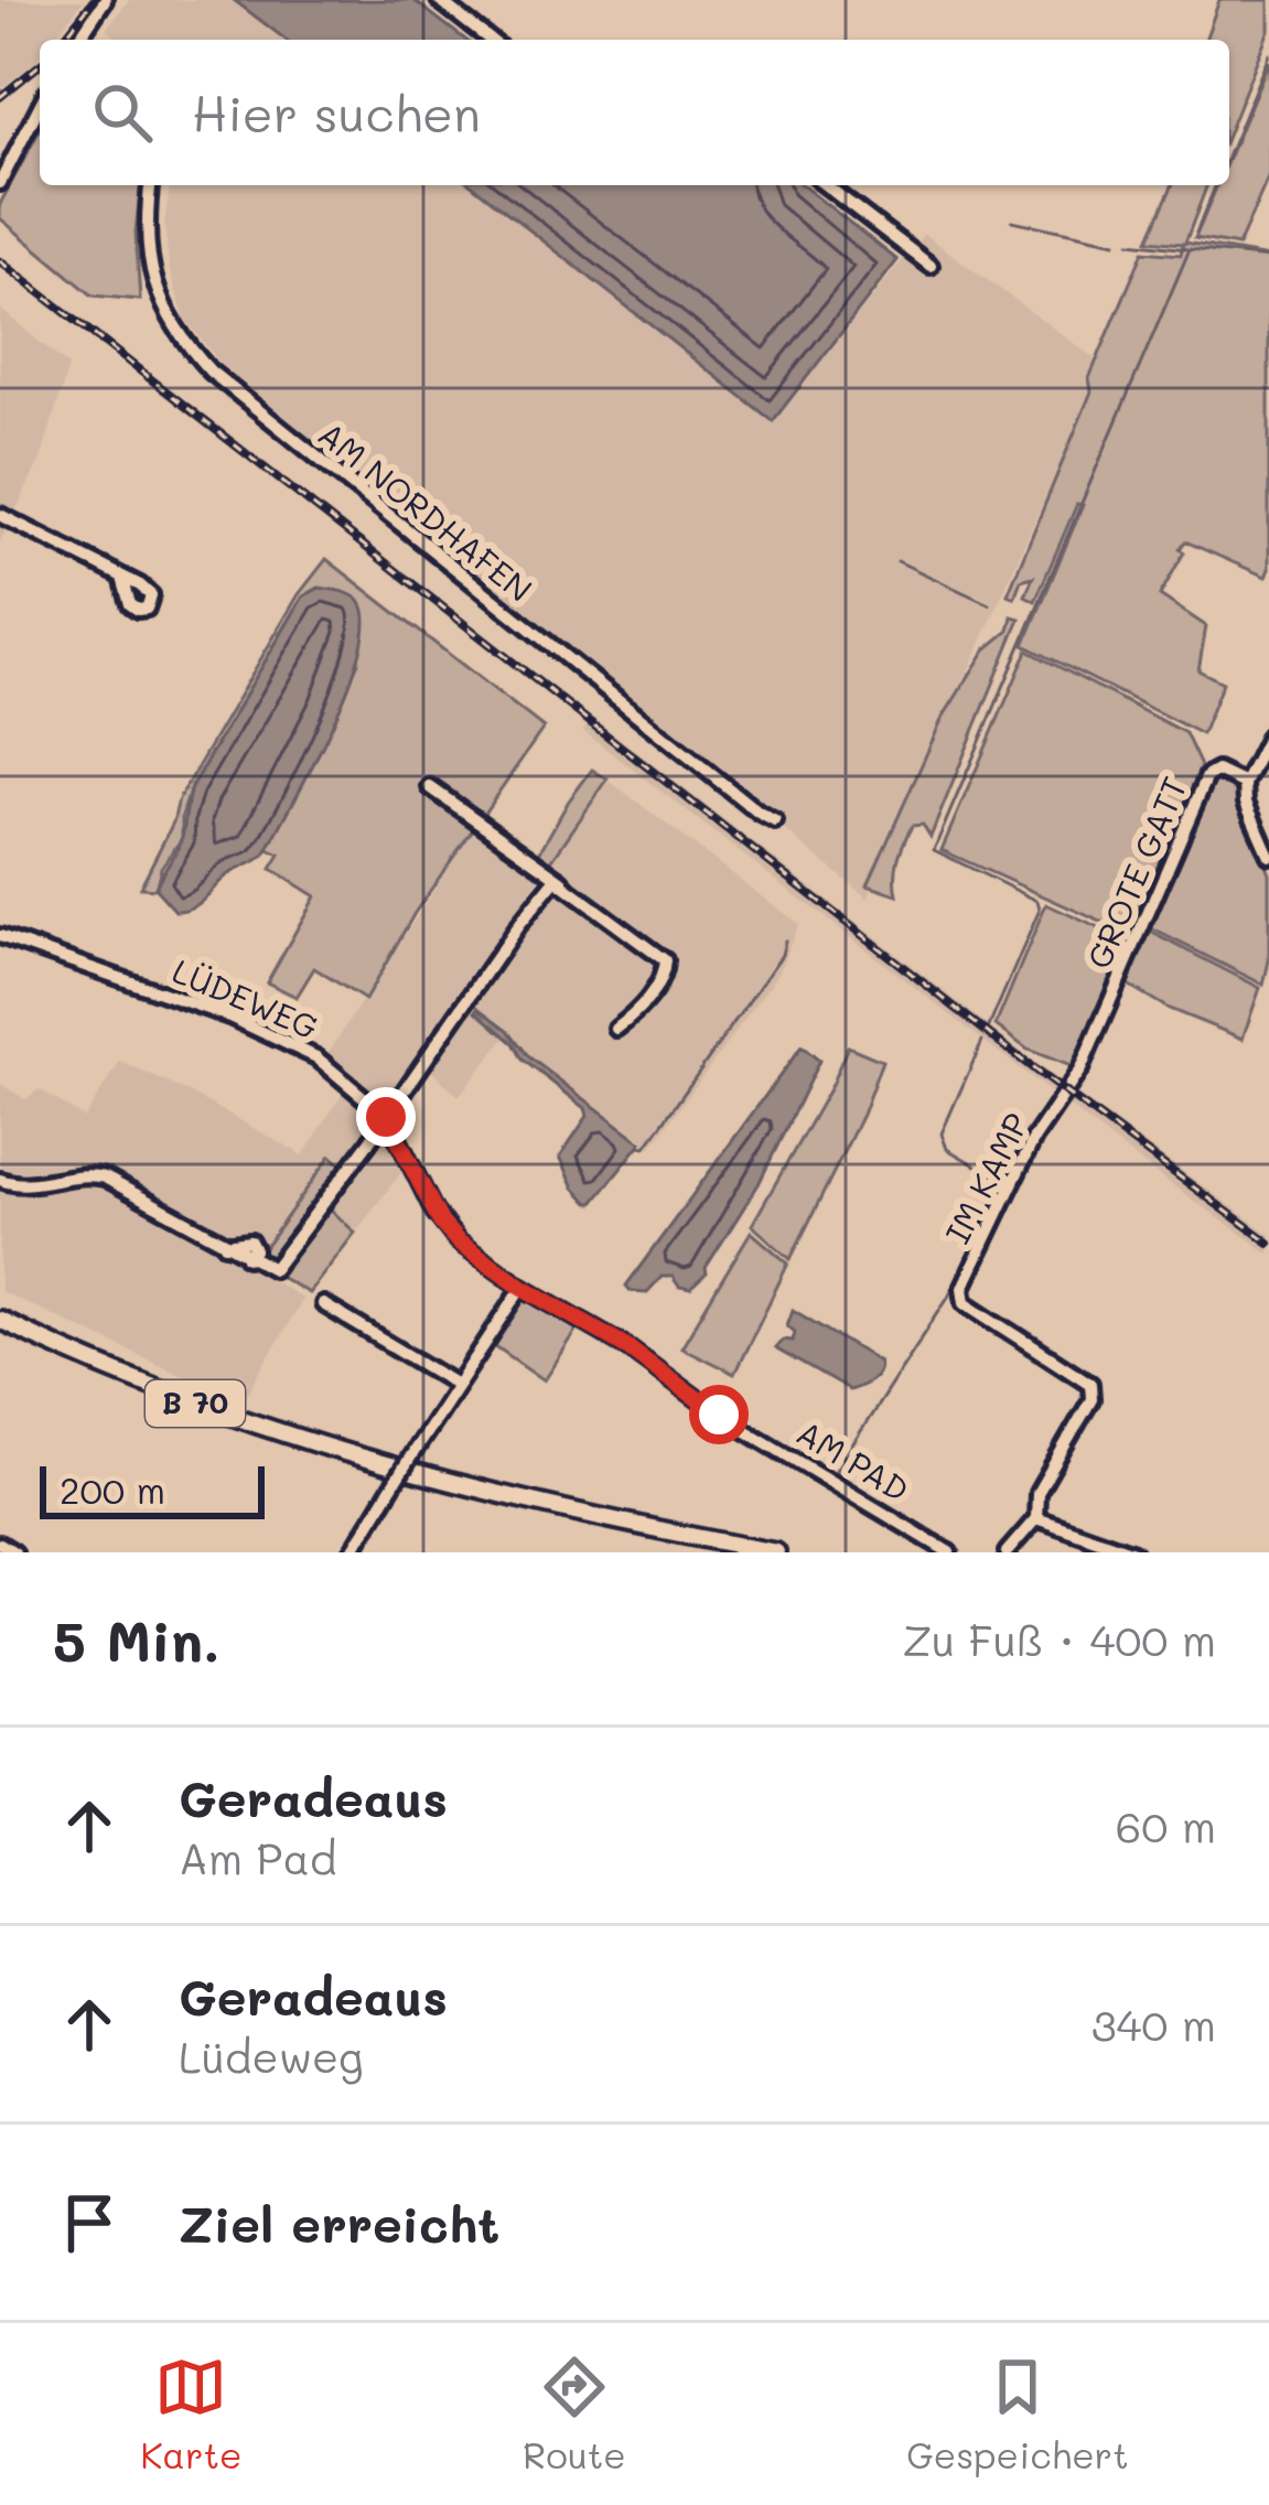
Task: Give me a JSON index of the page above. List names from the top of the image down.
{
  "streets": {
    "main road": ["B 70"],
    "street": [
      "AM NORDHAFEN",
      "GROTE GATT",
      "LÜDEWEG",
      "IM KAMP",
      "AM PAD"
    ]
  },
  "crossings": [
    ["GROTE GATT", "IM KAMP"],
    ["LÜDEWEG", "AM PAD"]
  ],
  "scale_bar": "200 m",
  "page": {
    "search": "Hier suchen",
    "scale": "200 m",
    "heading": ["5 Min.", "Zu Fuß · 400 m"],
    "list": [
      ["Geradeaus", "Am Pad", "60 m"],
      ["Geradeaus", "Lüdeweg", "340 m"],
      "Ziel erreicht"
    ],
    "nav": ["Karte", "Route", "Gespeichert"]
  }
}
